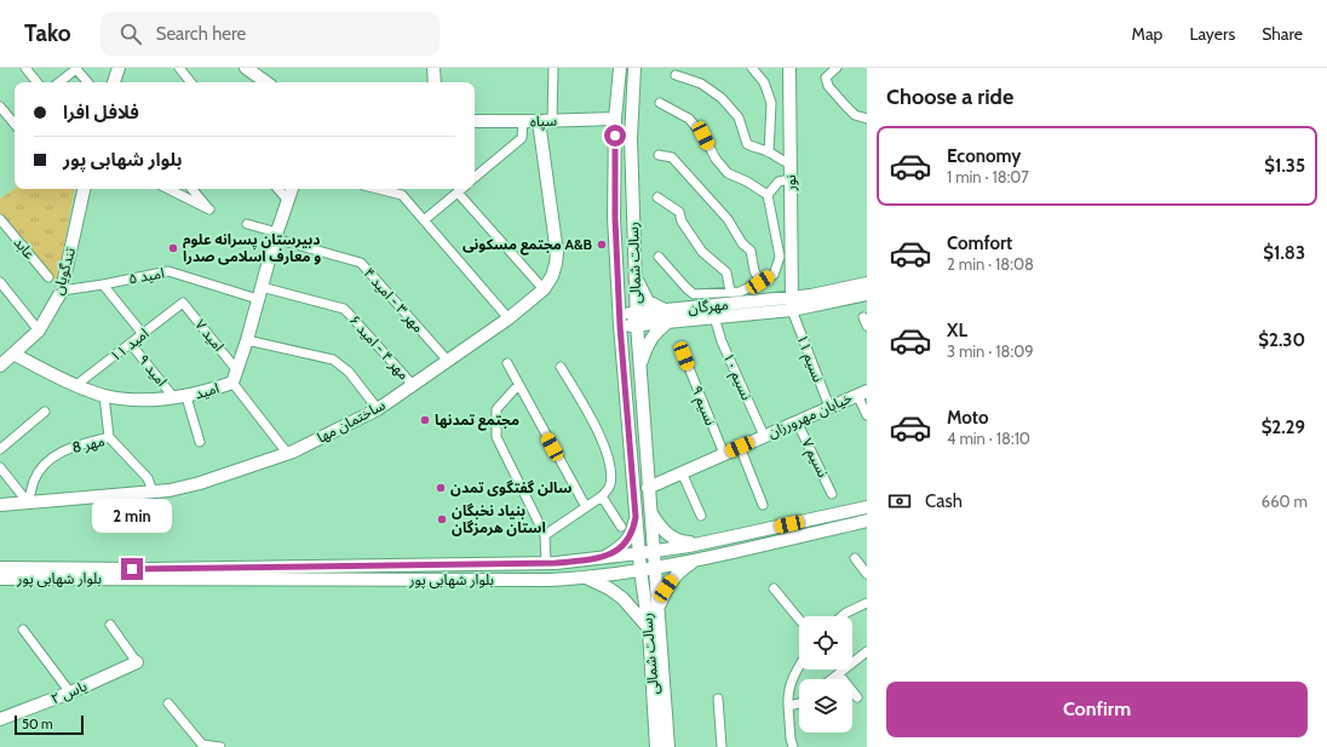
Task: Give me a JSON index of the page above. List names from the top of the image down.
{
  "streets": {
    "main road": [
      "سپاه",
      "نور",
      "رسالت شمالی",
      "تندگویان",
      "مهرگان",
      "امید",
      "خیابان مهرورزان",
      "ساختمان مها",
      "بلوار شهابی پور",
      "یاس ۲"
    ],
    "street": [
      "عابد",
      "امید ۵",
      "مهر ۳ - امید ۴",
      "امید ۷",
      "امید ۱۱",
      "مهر ۴ - امید ۶",
      "نسیم ۱۱",
      "امید ۹",
      "نسیم ۱۰",
      "نسیم ۹",
      "مهر 8",
      "نسیم ۷"
    ]
  },
  "crossings": [
    ["سپاه", "رسالت شمالی"],
    ["سپاه", "ساختمان مها"],
    ["نور", "مهرگان"],
    ["نور", "نسیم ۱۱"],
    ["رسالت شمالی", "مهرگان"],
    ["رسالت شمالی", "خیابان مهرورزان"],
    ["رسالت شمالی", "بلوار شهابی پور"],
    ["تندگویان", "امید ۵"],
    ["تندگویان", "امید"],
    ["امید ۵", "مهر ۴ - امید ۶"],
    ["امید ۵", "امید"],
    ["مهر ۳ - امید ۴", "امید"],
    ["مهر ۳ - امید ۴", "ساختمان مها"],
    ["مهرگان", "نسیم ۱۱"],
    ["مهرگان", "نسیم ۱۰"],
    ["امید ۷", "امید ۱۱"],
    ["امید ۷", "امید"],
    ["امید ۱۱", "امید ۹"],
    ["امید ۱۱", "امید"],
    ["مهر ۴ - امید ۶", "امید"],
    ["مهر ۴ - امید ۶", "ساختمان مها"],
    ["نسیم ۱۱", "خیابان مهرورزان"],
    ["امید ۹", "امید"],
    ["نسیم ۱۰", "خیابان مهرورزان"],
    ["نسیم ۹", "خیابان مهرورزان"],
    ["خیابان مهرورزان", "نسیم ۷"],
    ["ساختمان مها", "مهر 8"]
  ],
  "places": [
    "مجتمع مسکونی A&B",
    "دبیرستان پسرانه علوم و معارف اسلامی صدرا",
    "مجتمع تمدنها",
    "سالن گفتگوی تمدن",
    "بنیاد نخبگان استان هرمزگان"
  ],
  "scale_bar": "50 m",
  "page": {
    "header": "Tako",
    "search": "Search here",
    "nav": ["Map", "Layers", "Share"],
    "heading": "Choose a ride",
    "banner": ["فلافل افرا", "بلوار شهابی پور"],
    "list": [
      {
        "name": "Economy",
        "note": "1 min · 18:07",
        "value": "$1.35"
      },
      {
        "name": "Comfort",
        "note": "2 min · 18:08",
        "value": "$1.83"
      },
      {
        "name": "XL",
        "note": "3 min · 18:09",
        "value": "$2.30"
      },
      {
        "name": "Moto",
        "note": "4 min · 18:10",
        "value": "$2.29"
      }
    ],
    "pay": ["Cash", "660 m"],
    "bubble": "2 min",
    "buttons": "Confirm",
    "scale": "50 m"
  }
}
